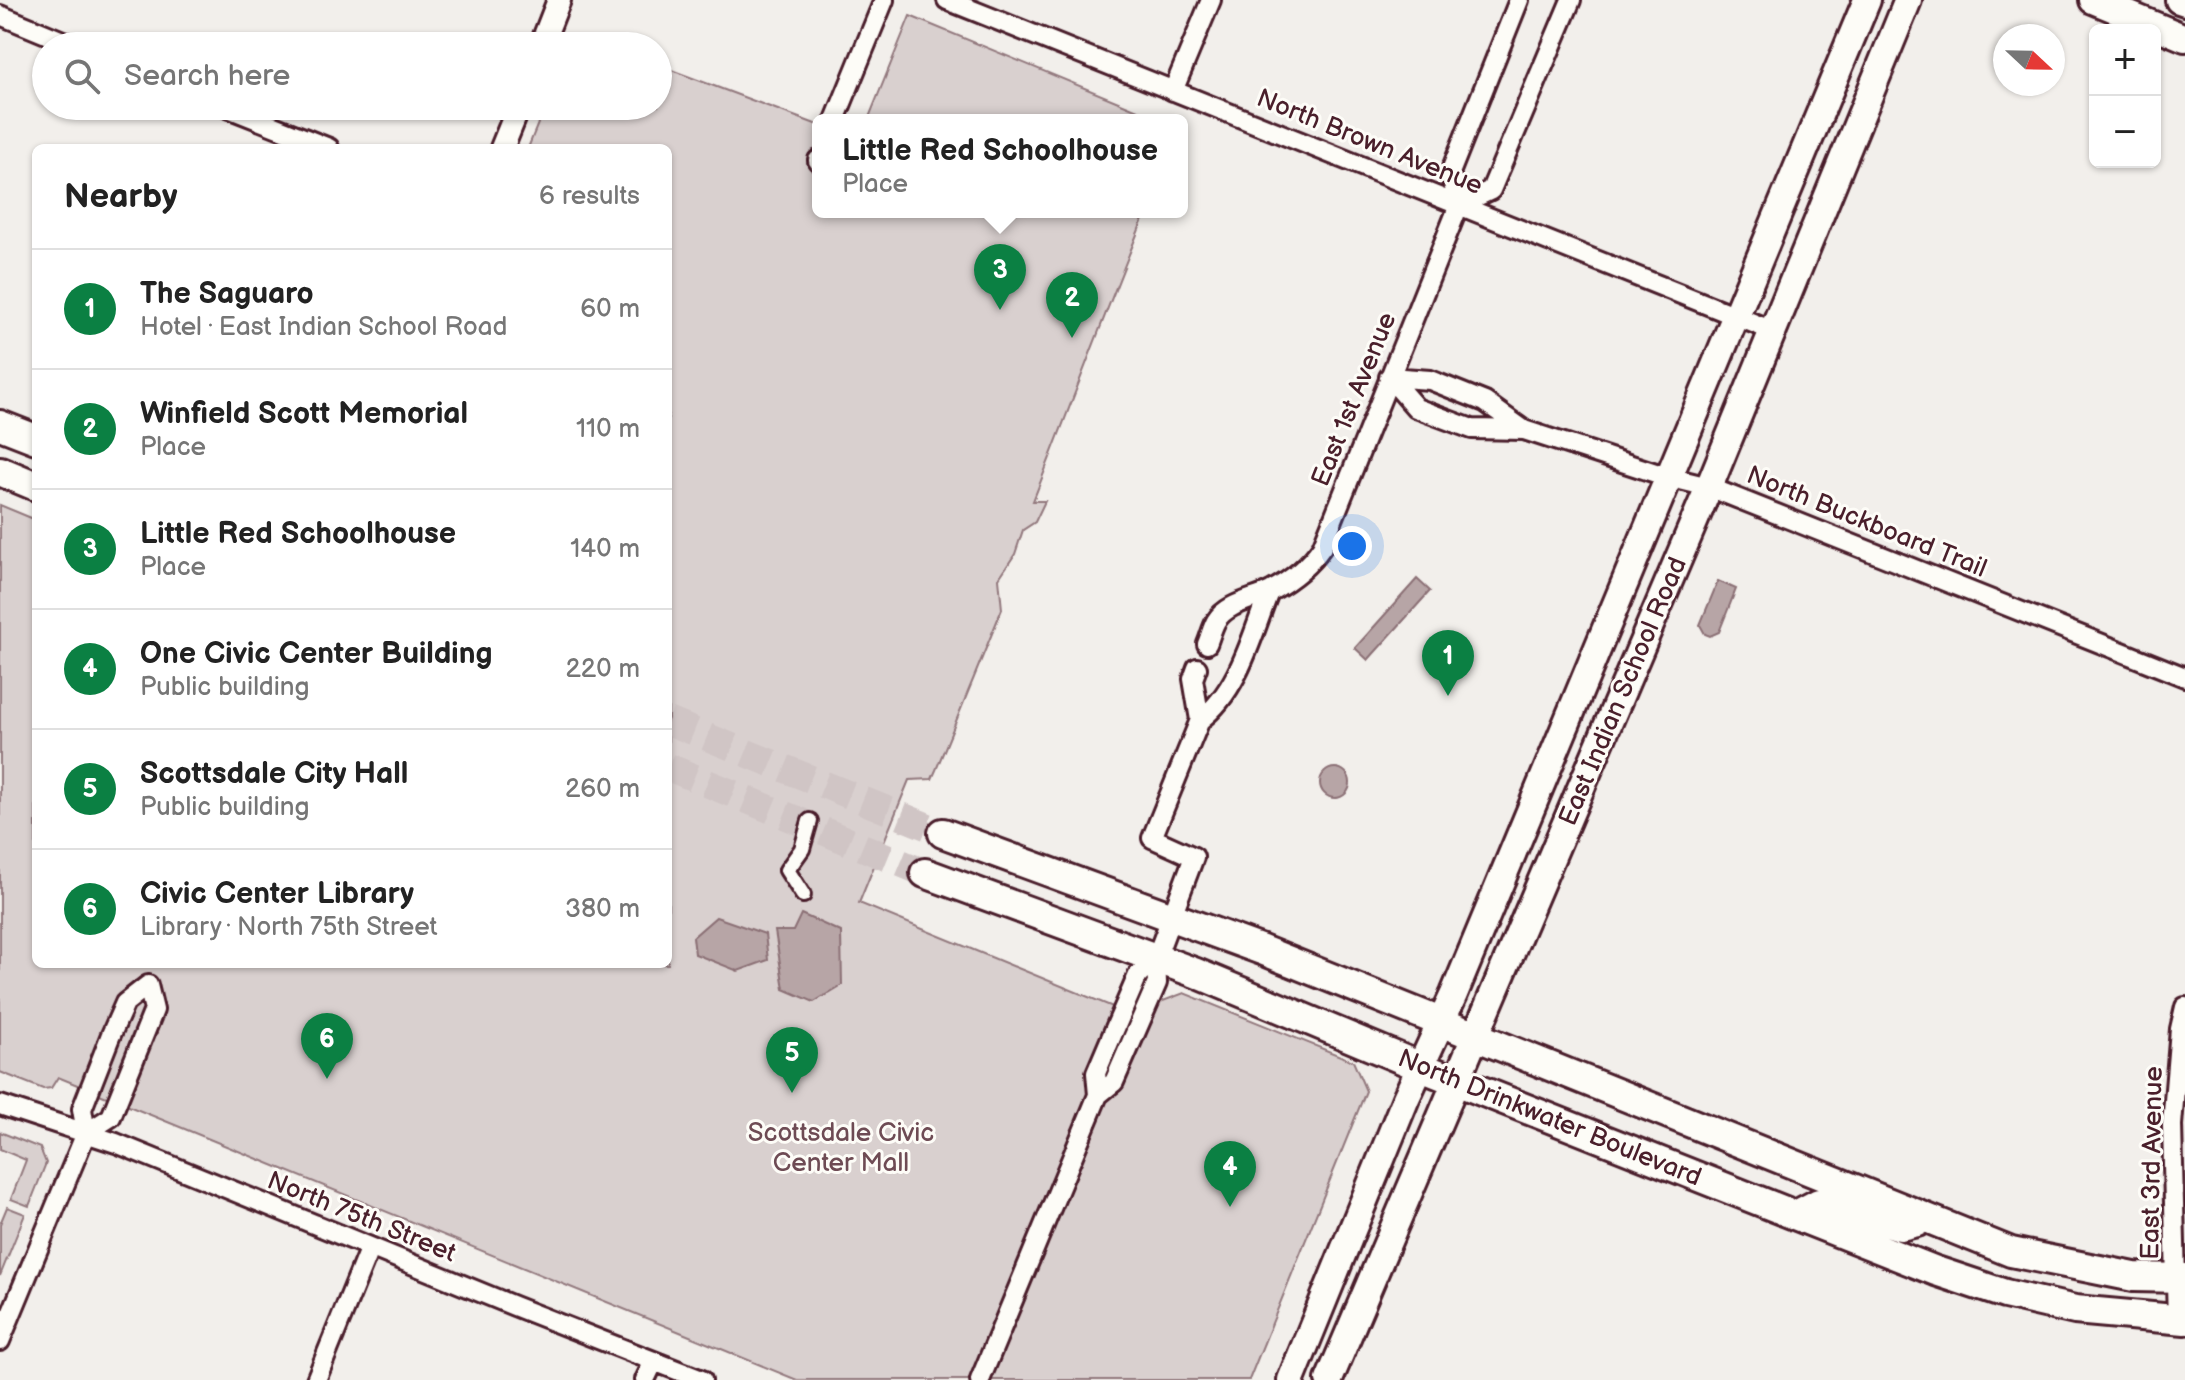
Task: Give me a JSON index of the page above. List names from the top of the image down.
{
  "streets": {
    "main road": ["East Indian School Road", "North Drinkwater Boulevard"],
    "street": [
      "North Brown Avenue",
      "East 1st Avenue",
      "North Buckboard Trail",
      "East 3rd Avenue",
      "North 75th Street"
    ]
  },
  "crossings": [
    ["North Brown Avenue", "East 1st Avenue"],
    ["North Brown Avenue", "East Indian School Road"],
    ["East 1st Avenue", "North Buckboard Trail"],
    ["North Buckboard Trail", "East Indian School Road"],
    ["East Indian School Road", "North Drinkwater Boulevard"],
    ["North Drinkwater Boulevard", "East 3rd Avenue"]
  ],
  "parks": ["Scottsdale Civic Center Mall"],
  "north": "right",
  "page": {
    "map_buttons": ["+", "−"],
    "search": "Search here",
    "popup": ["Little Red Schoolhouse", "Place"],
    "heading": ["Nearby", "6 results"],
    "pins": [
      "3",
      "2",
      "1",
      "6",
      "5",
      "4"
    ],
    "list": [
      {
        "mark": "1",
        "name": "The Saguaro",
        "note": "Hotel · East Indian School Road",
        "value": "60 m"
      },
      {
        "mark": "2",
        "name": "Winfield Scott Memorial",
        "note": "Place",
        "value": "110 m"
      },
      {
        "mark": "3",
        "name": "Little Red Schoolhouse",
        "note": "Place",
        "value": "140 m"
      },
      {
        "mark": "4",
        "name": "One Civic Center Building",
        "note": "Public building",
        "value": "220 m"
      },
      {
        "mark": "5",
        "name": "Scottsdale City Hall",
        "note": "Public building",
        "value": "260 m"
      },
      {
        "mark": "6",
        "name": "Civic Center Library",
        "note": "Library · North 75th Street",
        "value": "380 m"
      }
    ]
  }
}
